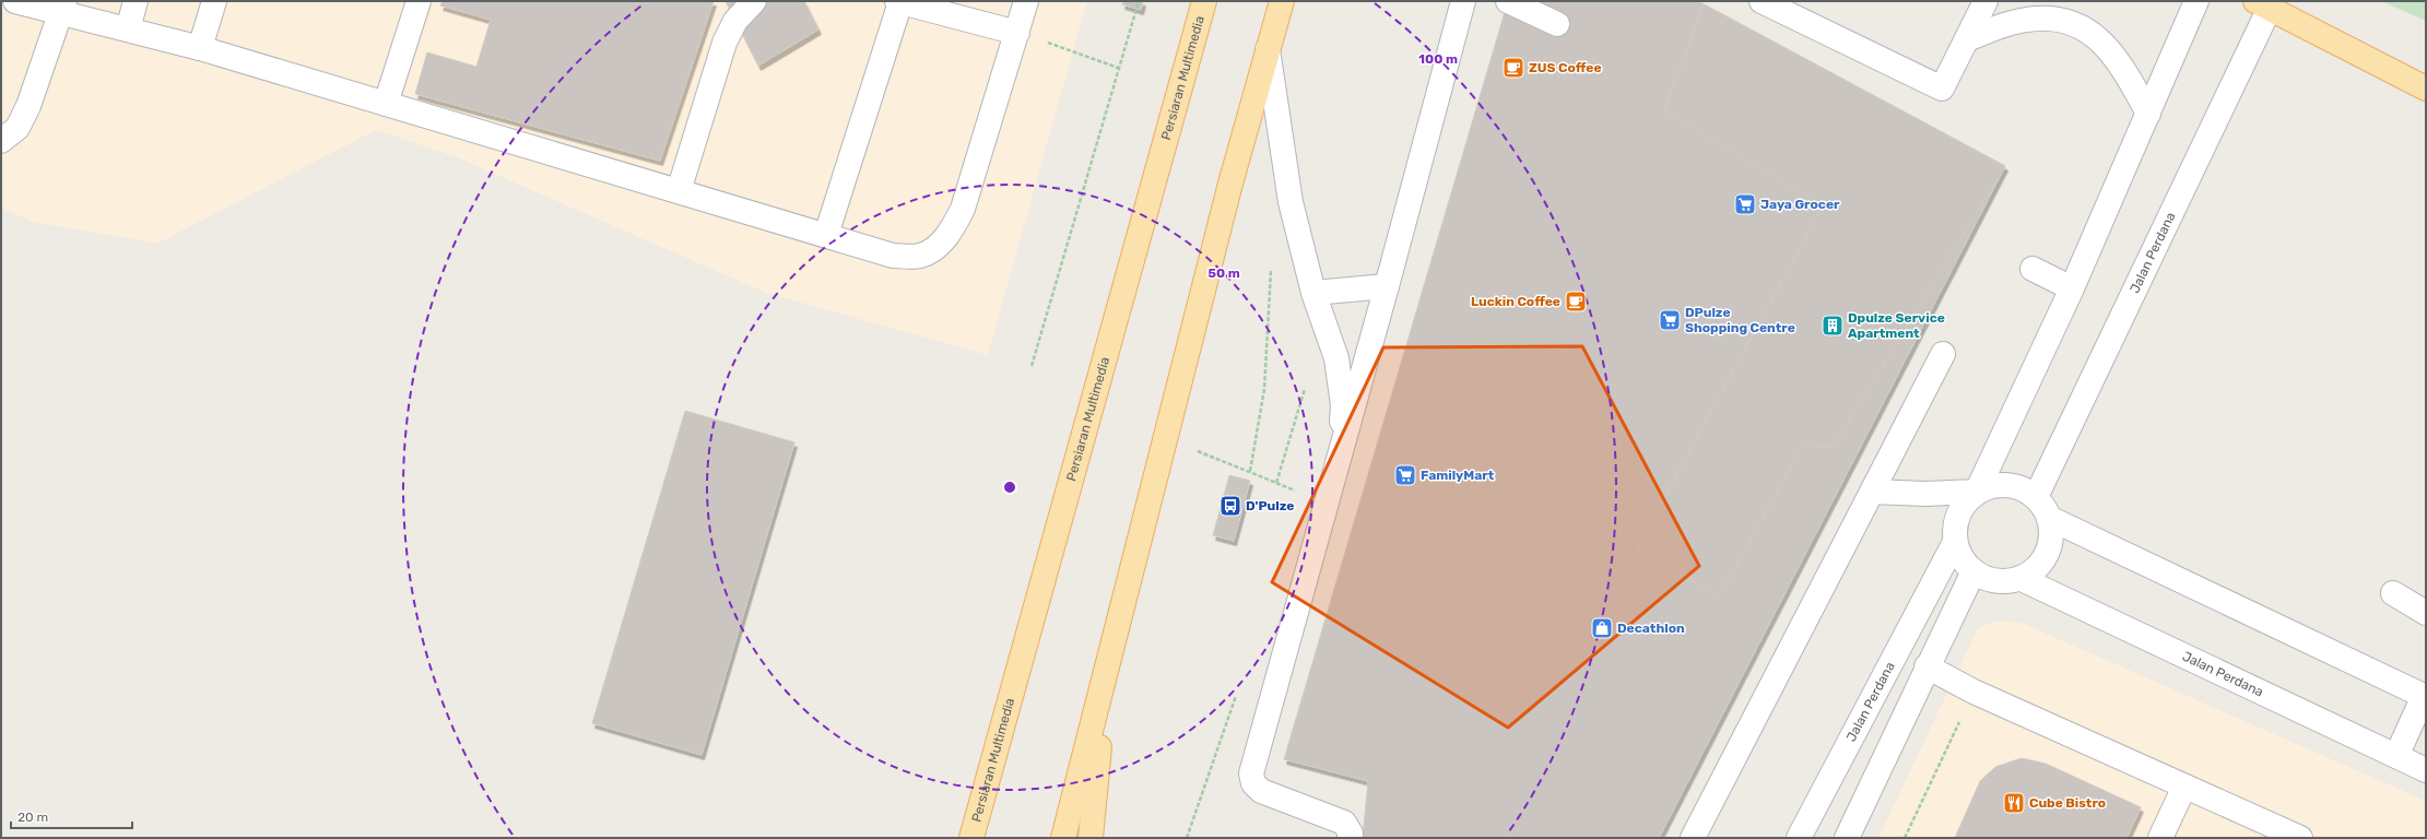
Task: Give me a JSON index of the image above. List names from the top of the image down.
{
  "streets": {
    "main road": ["Persiaran Multimedia"],
    "street": ["Jalan Perdana"]
  },
  "places": {
    "cafe": ["ZUS Coffee", "Luckin Coffee"],
    "supermarket": ["Jaya Grocer", "DPulze Shopping Centre", "FamilyMart"],
    "building": ["Dpulze Service Apartment"],
    "bus stop": ["D'Pulze"],
    "shop": ["Decathlon"],
    "restaurant": ["Cube Bistro"]
  },
  "scale_bar": "20 m",
  "rings": ["100 m", "50 m"]
}
